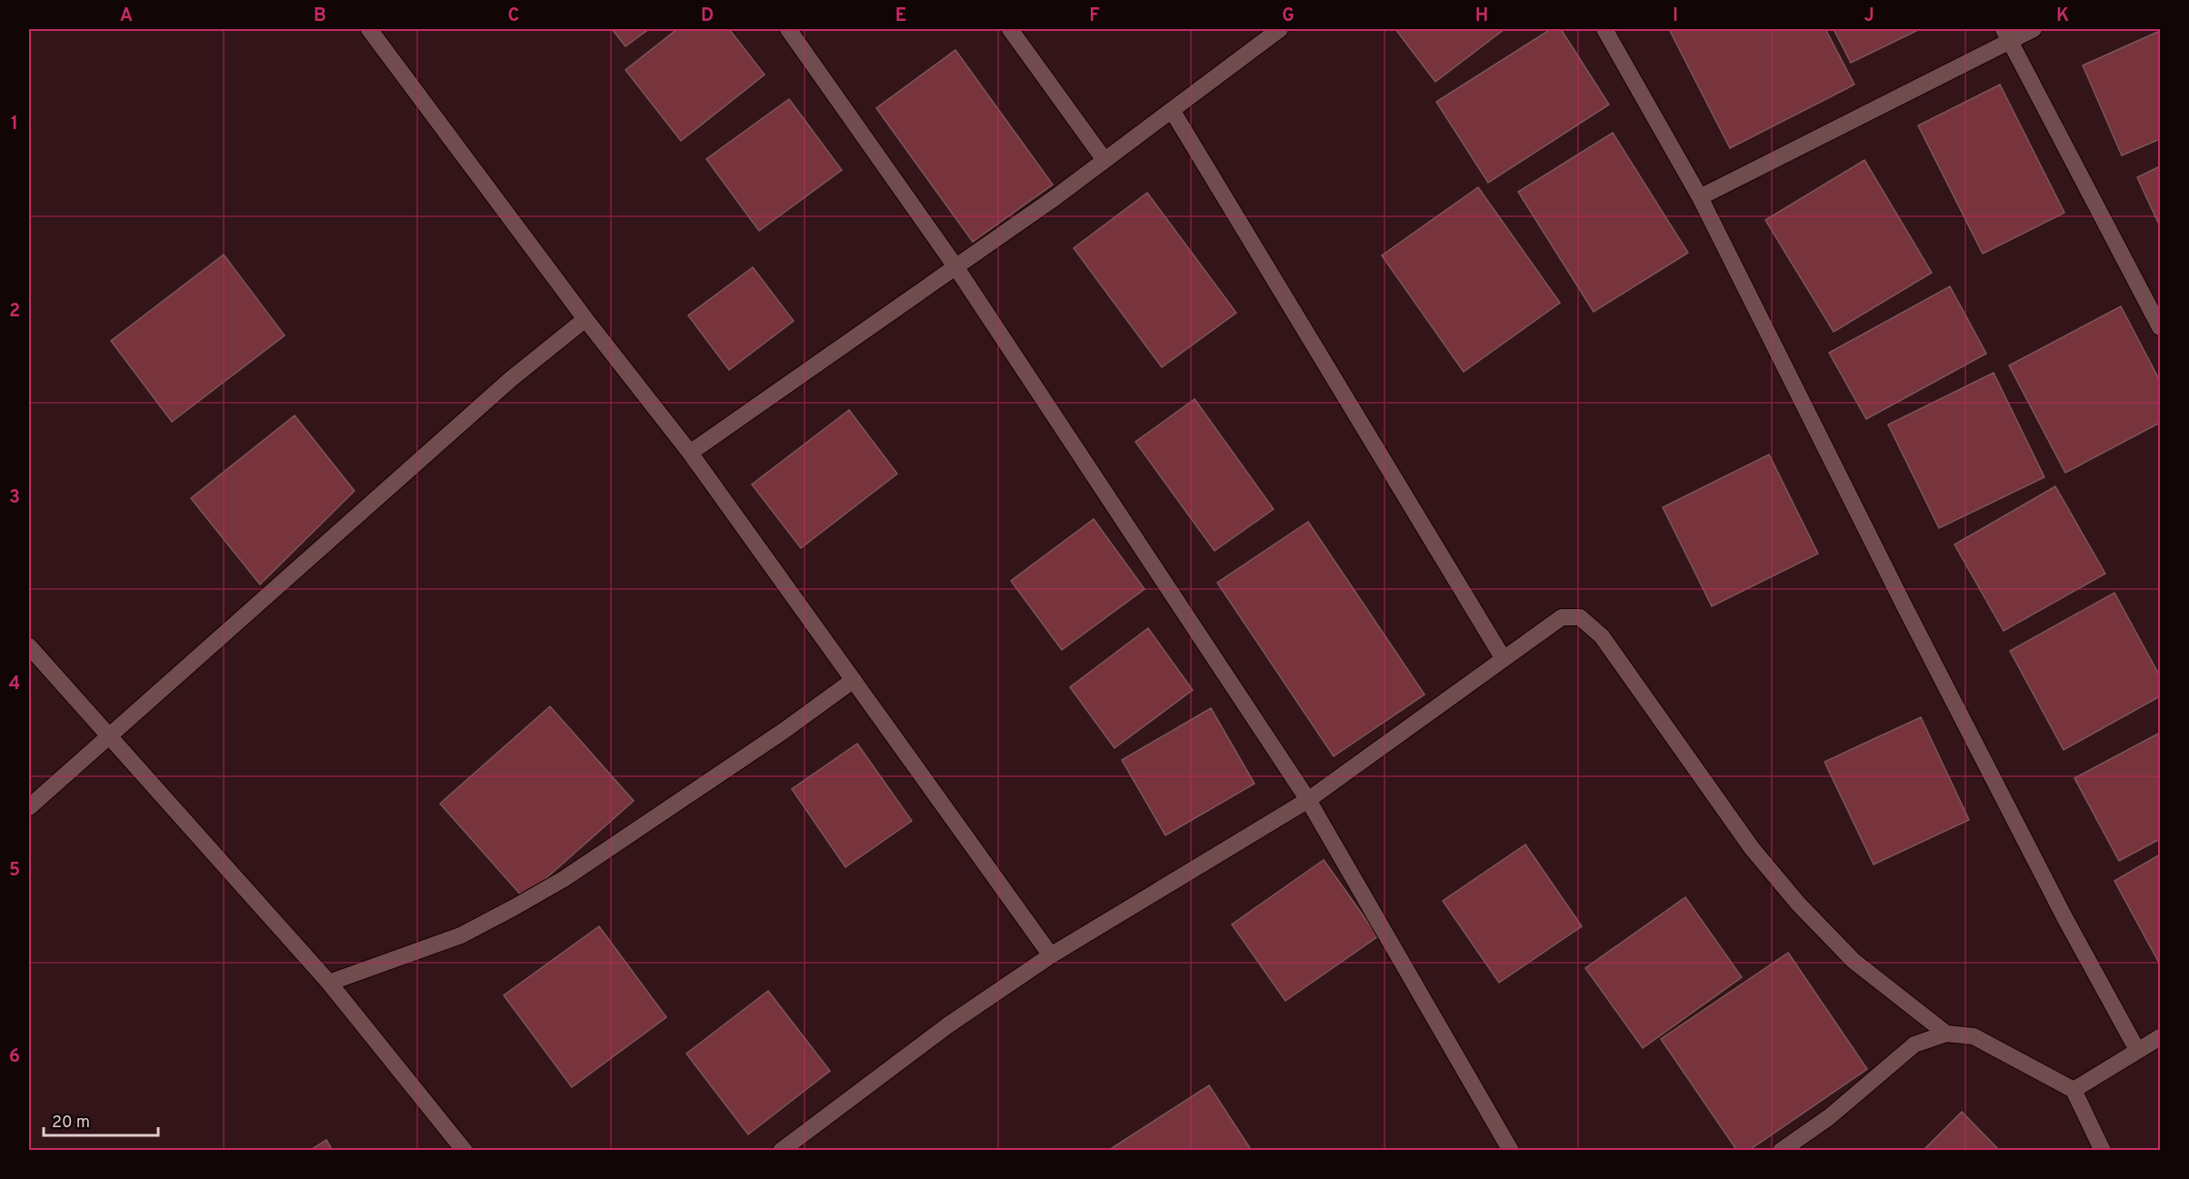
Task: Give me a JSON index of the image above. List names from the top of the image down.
{
  "scale_bar": "20 m",
  "grid": {
    "columns": [
      "A",
      "B",
      "C",
      "D",
      "E",
      "F",
      "G",
      "H",
      "I",
      "J",
      "K"
    ],
    "rows": [
      "1",
      "2",
      "3",
      "4",
      "5",
      "6"
    ]
  }
}
